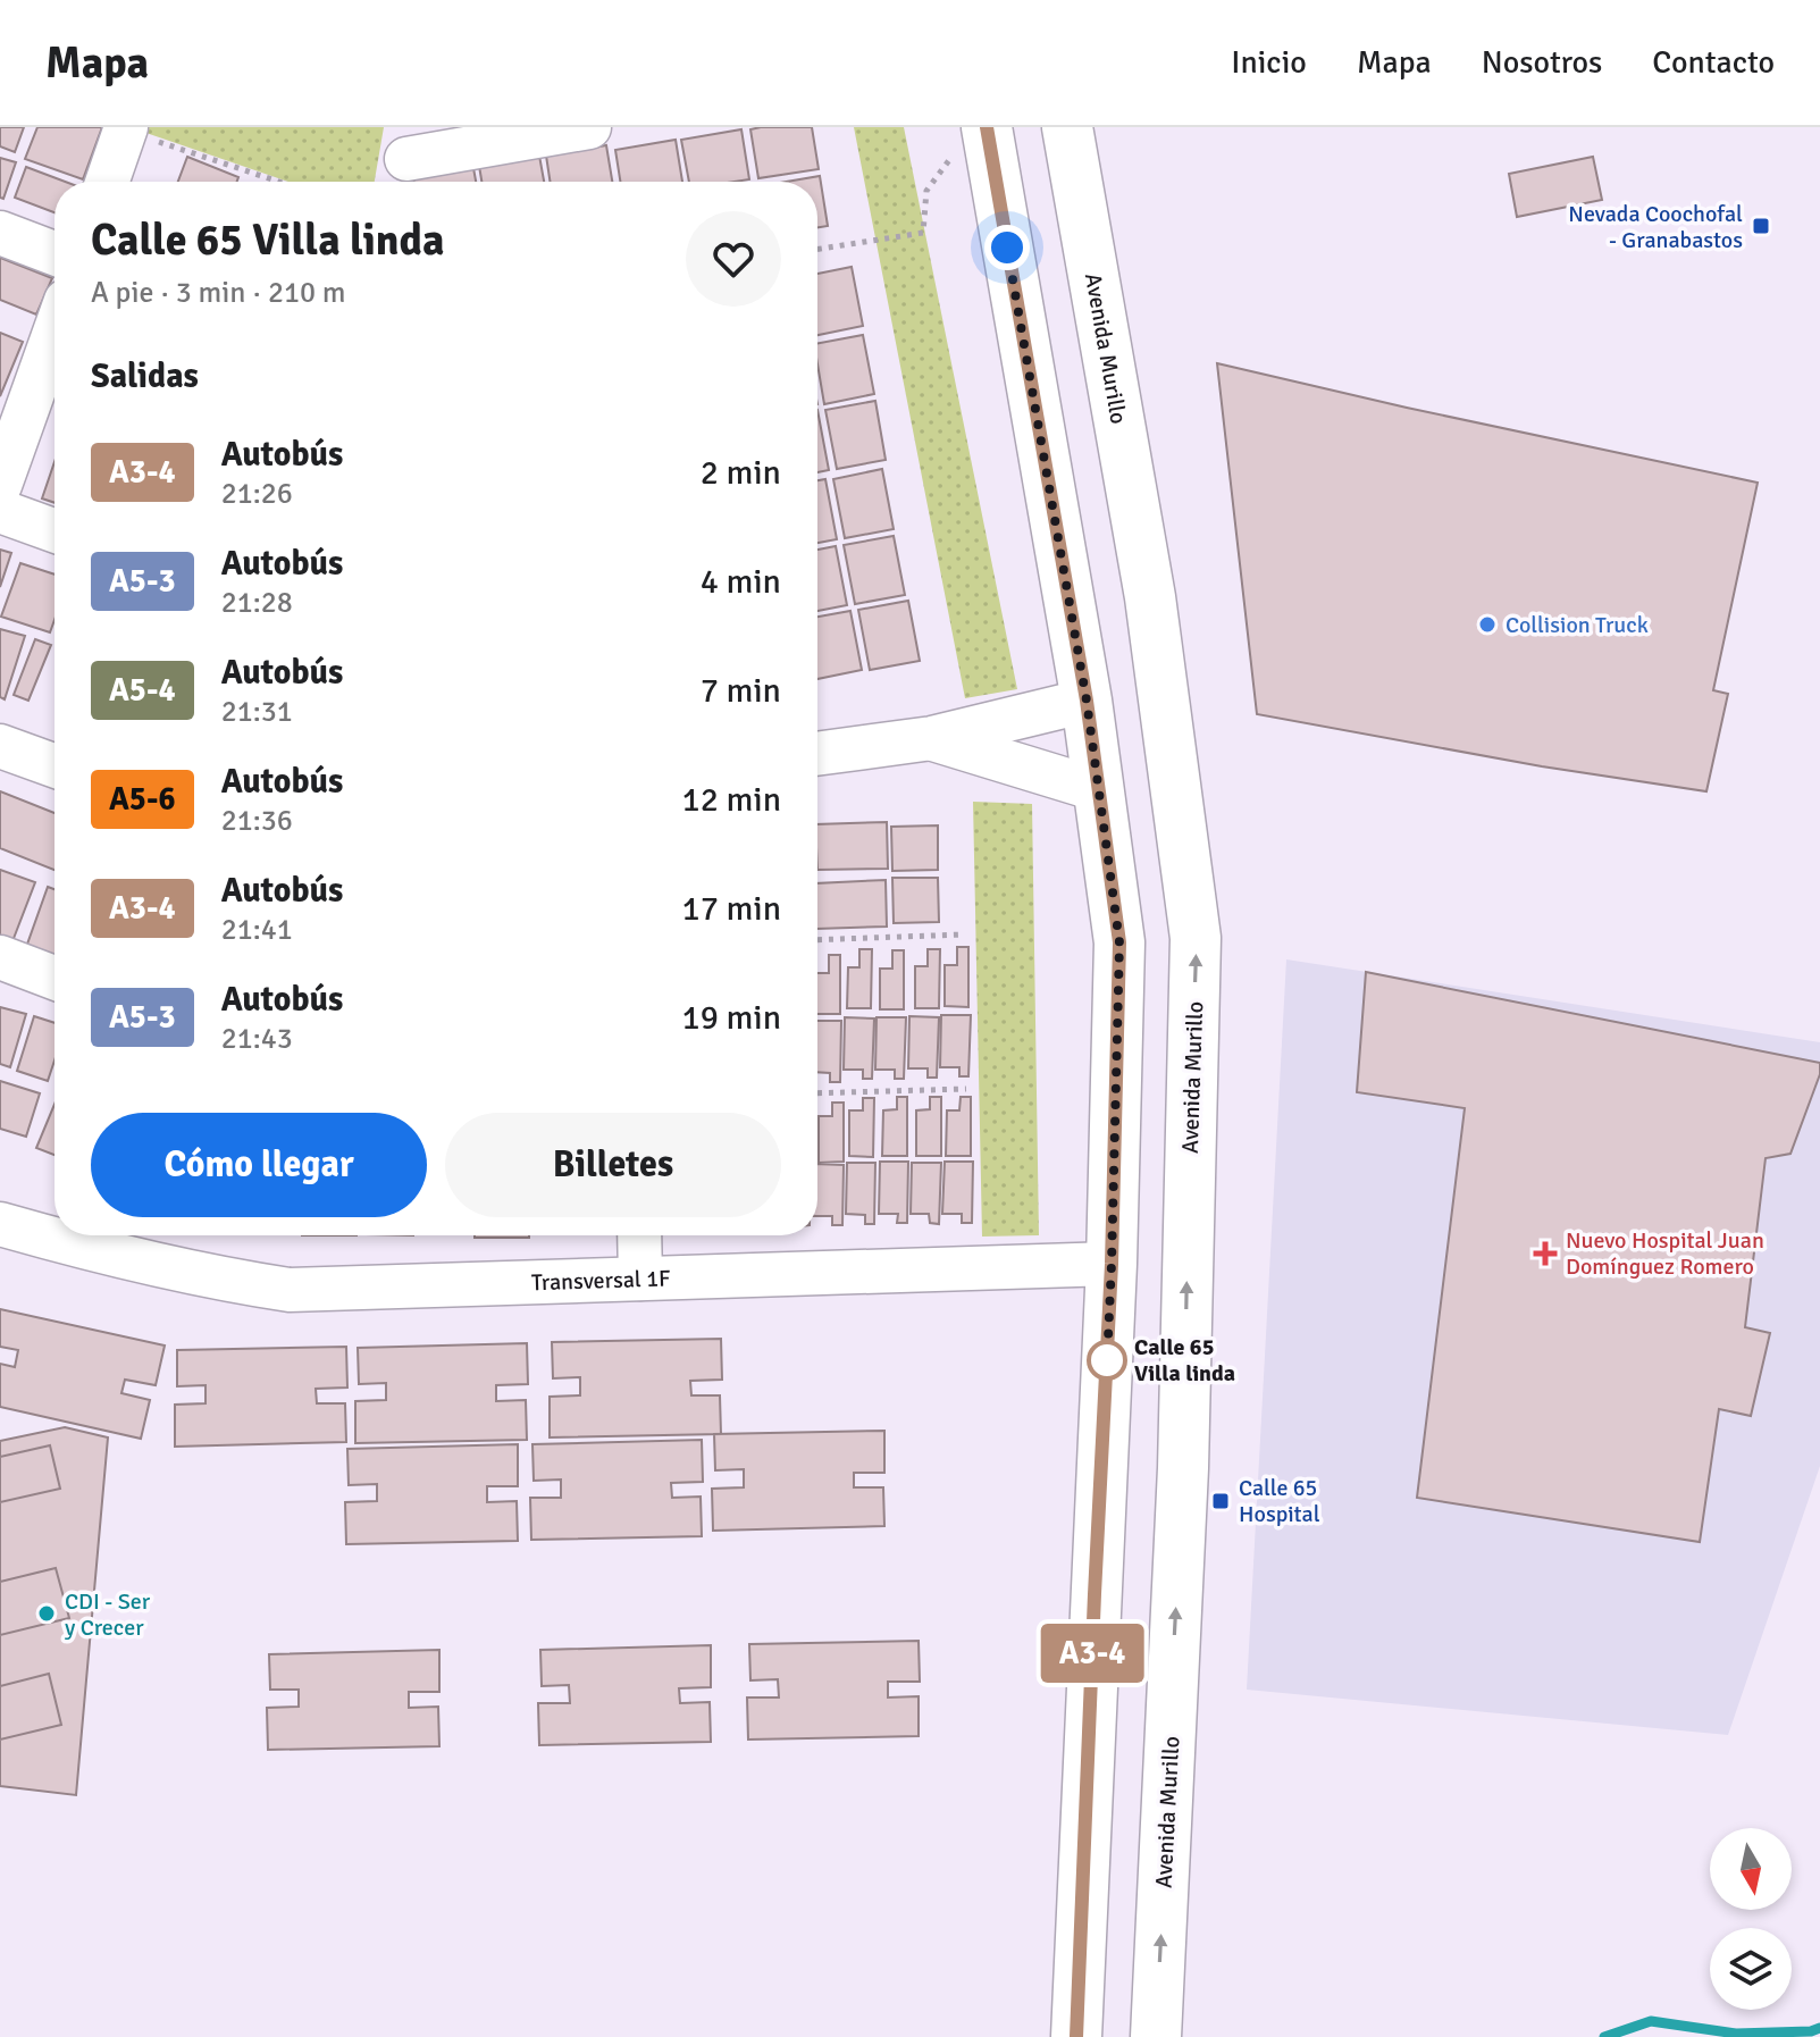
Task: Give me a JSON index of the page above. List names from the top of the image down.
{
  "streets": {
    "main road": ["Avenida Murillo"],
    "street": ["Transversal 1F"]
  },
  "places": {
    "transit": ["Nevada Coochofal - Granabastos", "Calle 65 Hospital"],
    "other": ["Collision Truck", "Calle 65 Villa linda", "CDI - Ser y Crecer"],
    "health": ["Nuevo Hospital Juan Domínguez Romero"]
  },
  "lines": ["bus line A3-4"],
  "north": "bottom",
  "page": {
    "header": "Mapa",
    "nav": [
      "Inicio",
      "Mapa",
      "Nosotros",
      "Contacto"
    ],
    "on_map": "A3-4",
    "heading": [
      ["Calle 65 Villa linda", "A pie · 3 min · 210 m"],
      "Salidas"
    ],
    "list": [
      {
        "mark": "A3-4",
        "name": "Autobús",
        "note": "21:26",
        "value": "2 min"
      },
      {
        "mark": "A5-3",
        "name": "Autobús",
        "note": "21:28",
        "value": "4 min"
      },
      {
        "mark": "A5-4",
        "name": "Autobús",
        "note": "21:31",
        "value": "7 min"
      },
      {
        "mark": "A5-6",
        "name": "Autobús",
        "note": "21:36",
        "value": "12 min"
      },
      {
        "mark": "A3-4",
        "name": "Autobús",
        "note": "21:41",
        "value": "17 min"
      },
      {
        "mark": "A5-3",
        "name": "Autobús",
        "note": "21:43",
        "value": "19 min"
      }
    ],
    "buttons": ["Cómo llegar", "Billetes"]
  }
}
